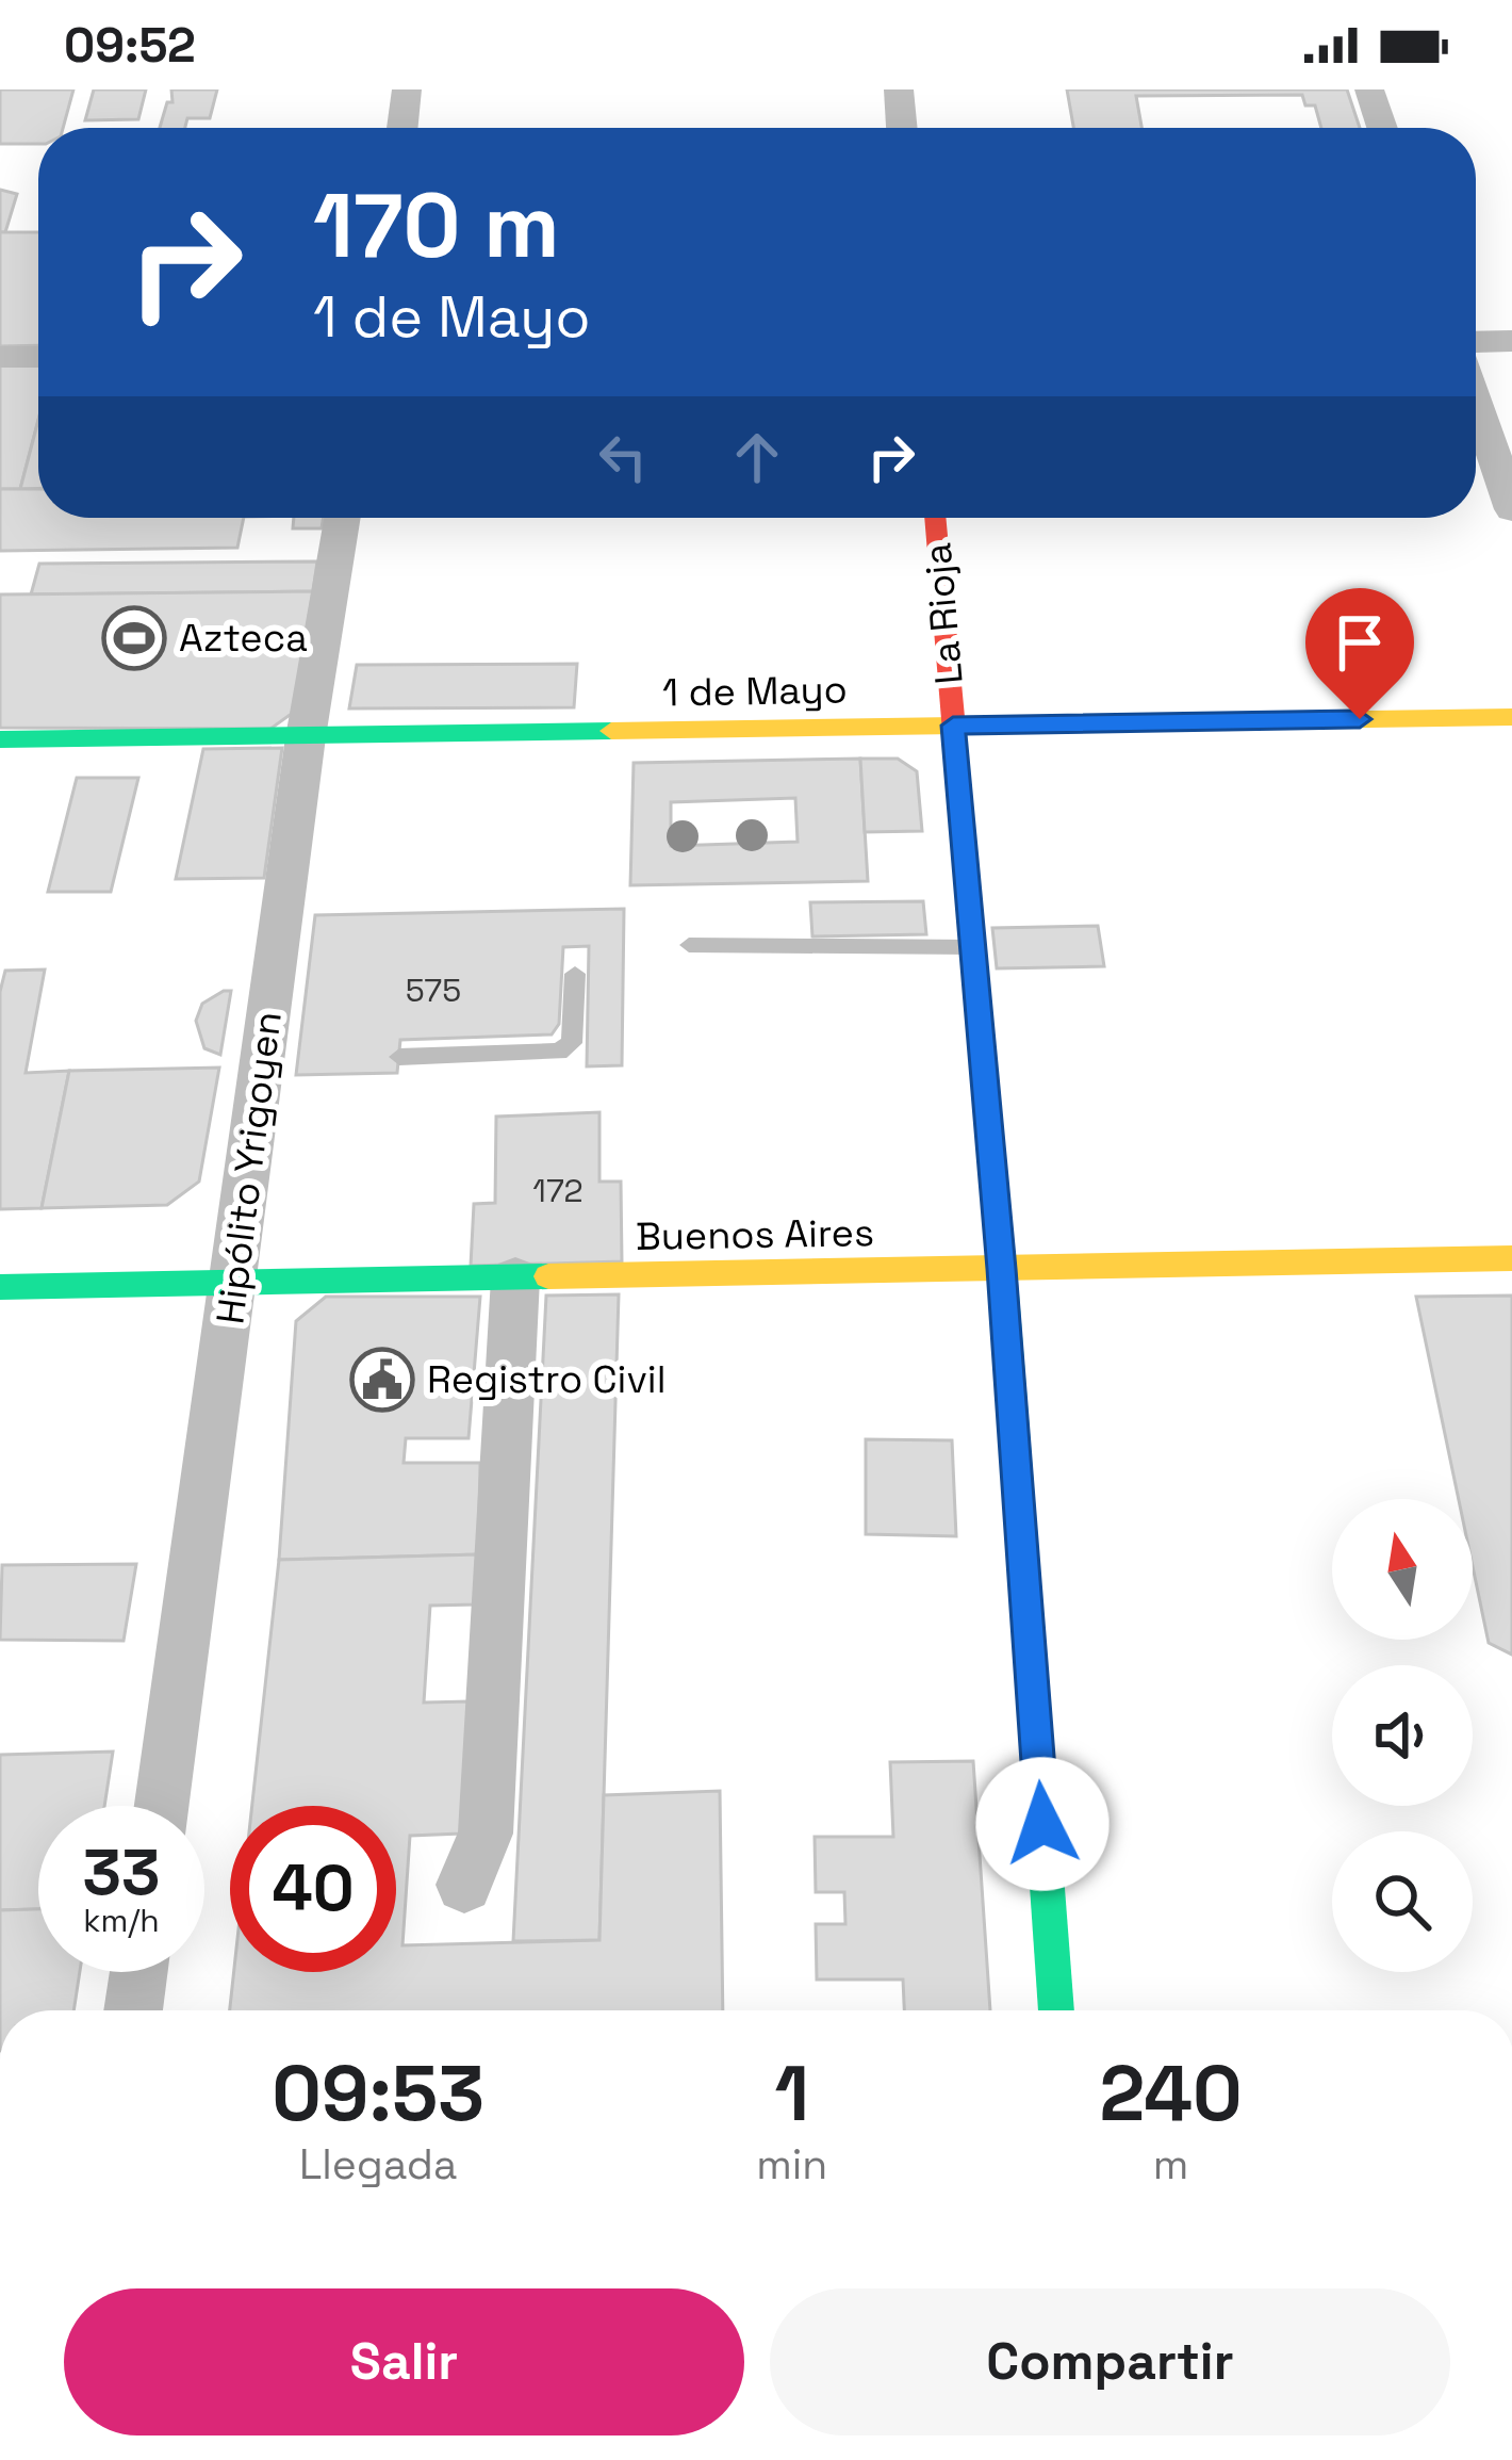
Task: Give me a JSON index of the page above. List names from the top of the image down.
{
  "streets": {
    "street": [
      "La Rioja",
      "1 de Mayo",
      "Hipólito Yrigoyen",
      "Buenos Aires"
    ]
  },
  "crossings": [
    ["La Rioja", "1 de Mayo"],
    ["La Rioja", "Buenos Aires"],
    ["1 de Mayo", "Hipólito Yrigoyen"],
    ["Hipólito Yrigoyen", "Buenos Aires"]
  ],
  "places": {
    "sports": ["Azteca"],
    "public building": ["Registro Civil"]
  },
  "house_numbers": ["575", "172"],
  "north": "top",
  "page": {
    "status": "09:52",
    "turn": ["170 m", "1 de Mayo"],
    "speed": "33 km/h",
    "limit": "40",
    "eta": [
      "09:53",
      "Llegada",
      "1",
      "min",
      "240",
      "m"
    ],
    "buttons": ["Salir", "Compartir"]
  }
}
